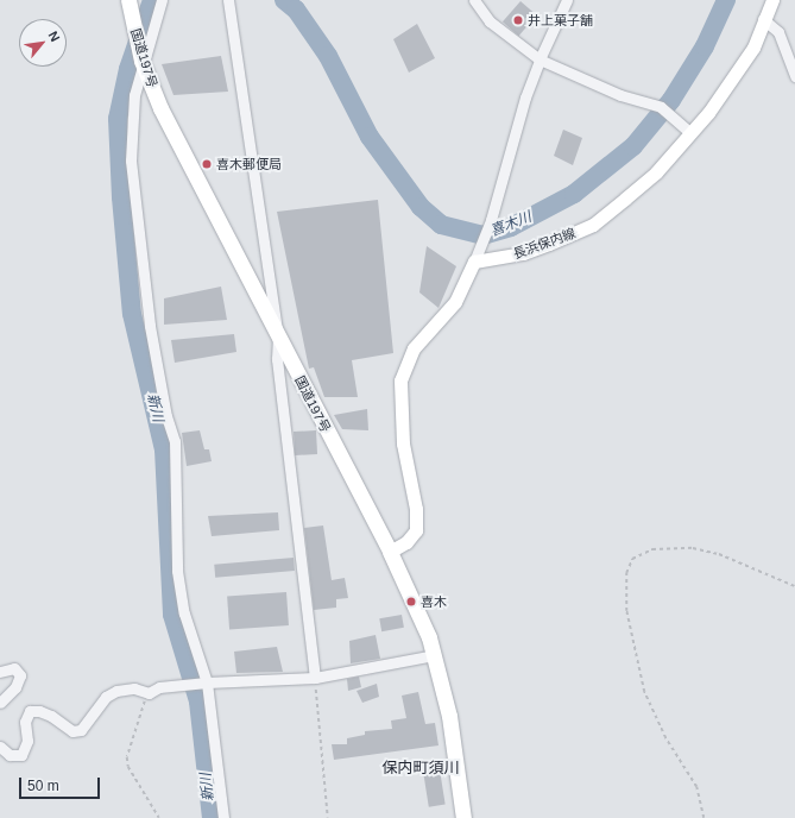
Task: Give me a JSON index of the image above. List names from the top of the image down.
{
  "streets": {
    "highway": ["国道197号"],
    "main road": ["長浜保内線"]
  },
  "districts": ["保内町須川"],
  "water": ["喜木川", "新川"],
  "places": ["井上菓子舗", "喜木郵便局", "喜木"],
  "scale_bar": "50 m",
  "north": "top right"
}
